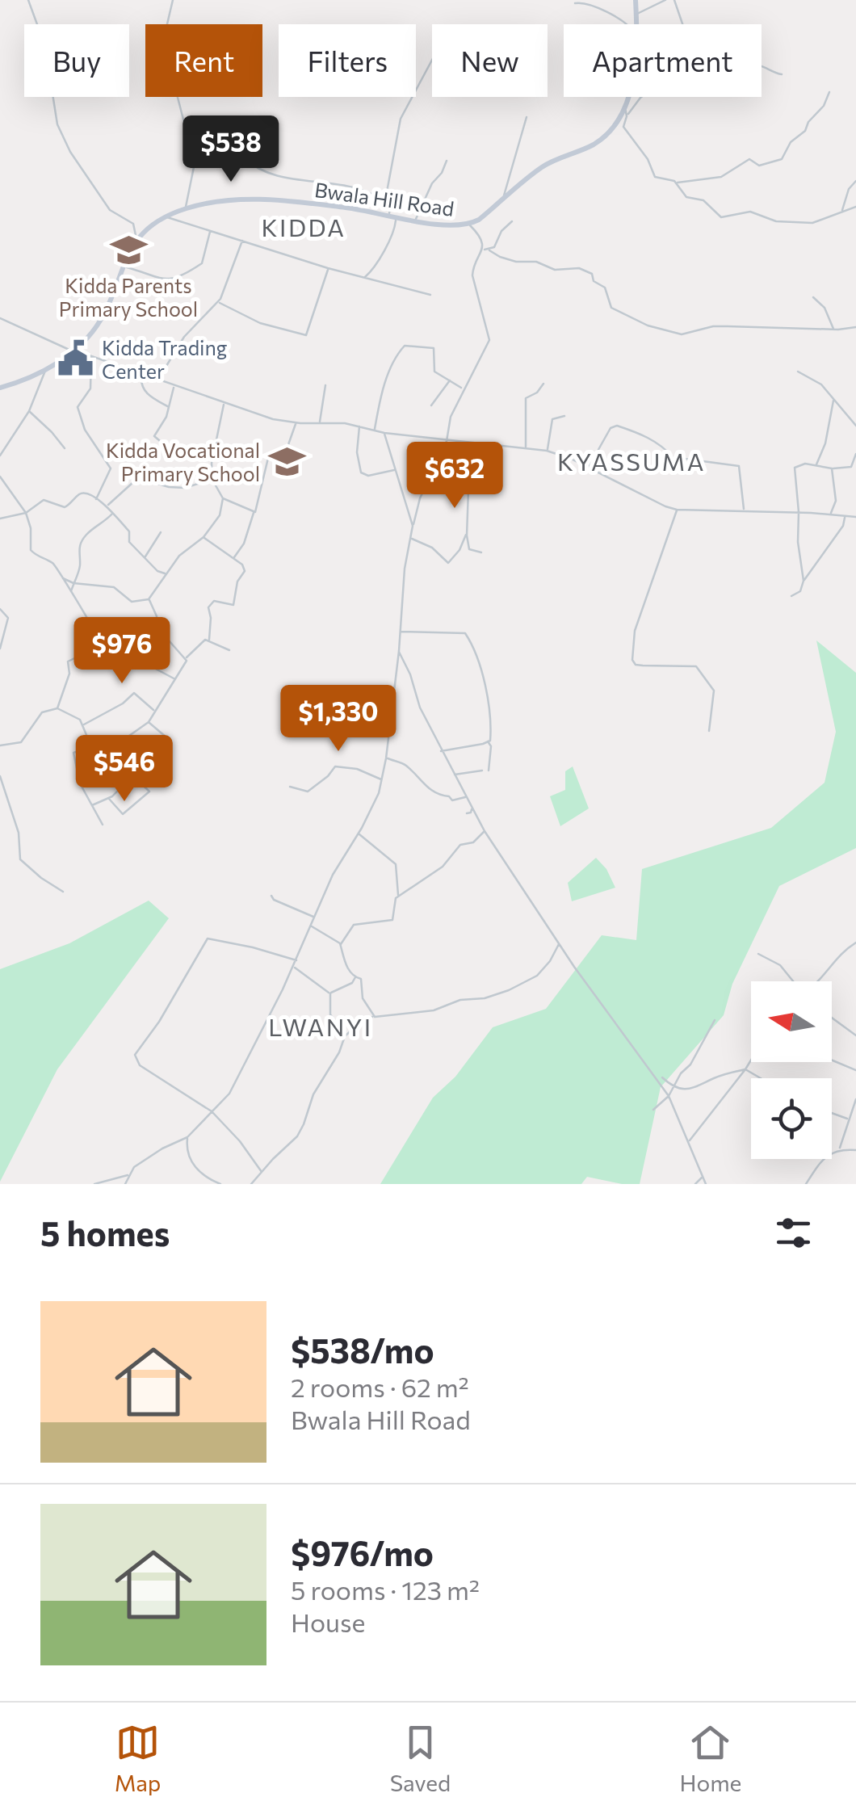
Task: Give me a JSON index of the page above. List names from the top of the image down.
{
  "streets": {
    "street": ["Bwala Hill Road"]
  },
  "districts": ["KIDDA", "KYASSUMA", "LWANYI"],
  "places": {
    "school or university": ["Kidda Parents Primary School", "Kidda Vocational Primary School"],
    "public building": ["Kidda Trading Center"]
  },
  "north": "left",
  "page": {
    "chip": [
      "Buy",
      "Rent",
      "Filters",
      "New",
      "Apartment"
    ],
    "price": [
      "$538",
      "$632",
      "$976",
      "$1,330",
      "$546"
    ],
    "heading": "5 homes",
    "list": [
      {
        "name": "$538/mo",
        "note": "2 rooms · 62 m² · Bwala Hill Road"
      },
      {
        "name": "$976/mo",
        "note": "5 rooms · 123 m² · House"
      }
    ],
    "tabs": ["Map", "Saved", "Home"]
  }
}
